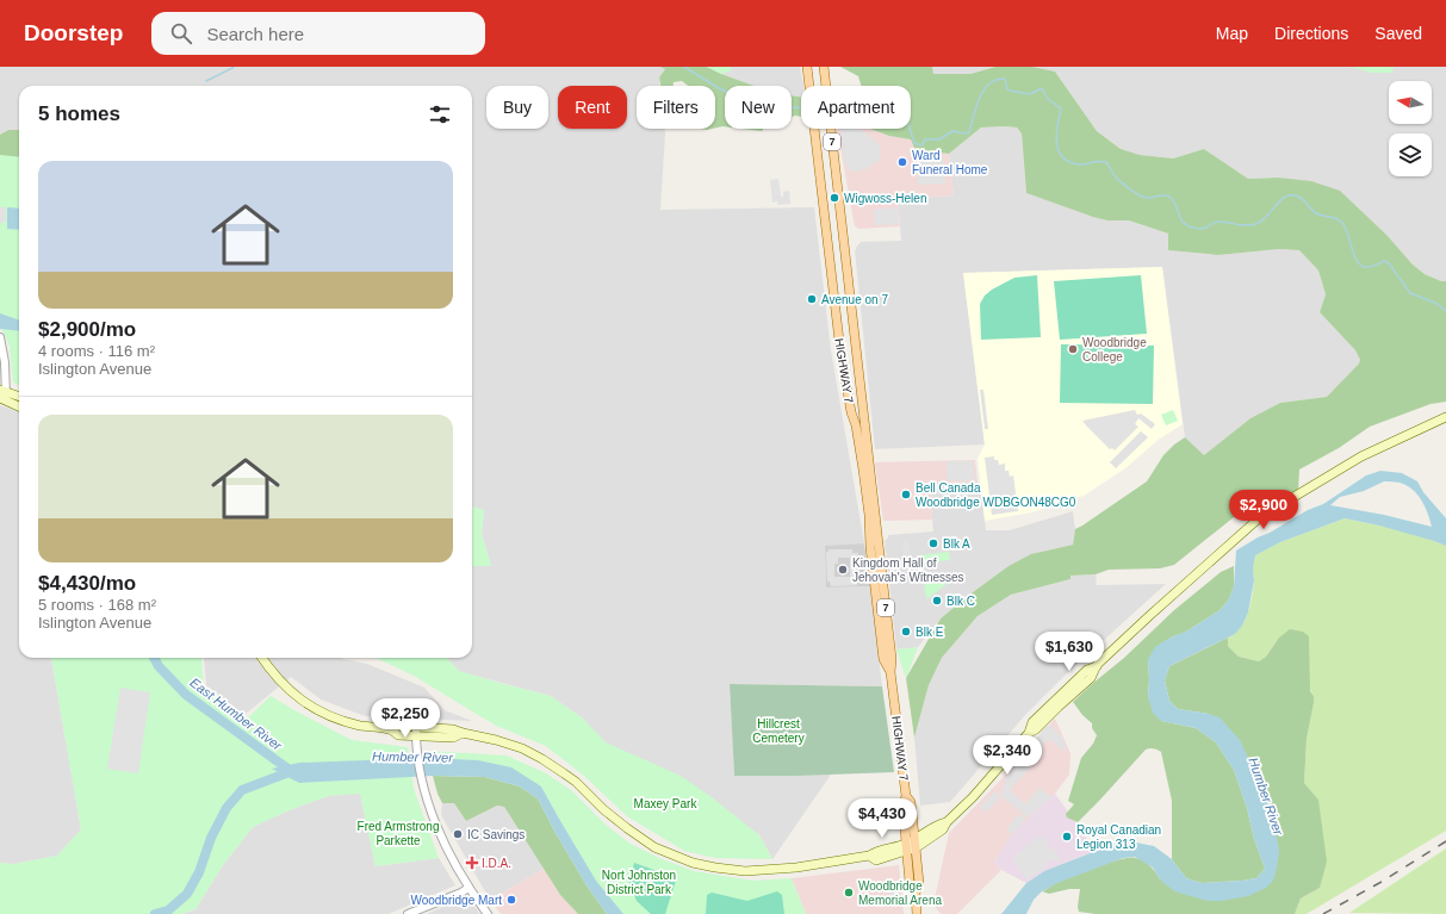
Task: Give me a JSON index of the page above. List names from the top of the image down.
{
  "streets": {
    "main road": ["7", "HIGHWAY 7"]
  },
  "water": ["East Humber River", "Humber River"],
  "parks": [
    "Hillcrest Cemetery",
    "Maxey Park",
    "Fred Armstrong Parkette",
    "Nort Johnston District Park"
  ],
  "places": {
    "other": [
      "Ward Funeral Home",
      "Wigwoss-Helen",
      "Avenue on 7",
      "Woodbridge College",
      "Bell Canada Woodbridge WDBGON48CG0",
      "Blk A",
      "Kingdom Hall of Jehovah's Witnesses",
      "Blk C",
      "Blk E",
      "IC Savings",
      "Royal Canadian Legion 313",
      "Woodbridge Memorial Arena",
      "Woodbridge Mart"
    ],
    "health": ["I.D.A."]
  },
  "north": "left",
  "page": {
    "header": "Doorstep",
    "search": "Search here",
    "nav": ["Map", "Directions", "Saved"],
    "chip": [
      "Buy",
      "Rent",
      "Filters",
      "New",
      "Apartment"
    ],
    "heading": "5 homes",
    "list": [
      {
        "name": "$2,900/mo",
        "note": "4 rooms · 116 m² · Islington Avenue"
      },
      {
        "name": "$4,430/mo",
        "note": "5 rooms · 168 m² · Islington Avenue"
      }
    ],
    "price": [
      "$2,900",
      "$1,630",
      "$2,250",
      "$2,340",
      "$4,430"
    ]
  }
}
